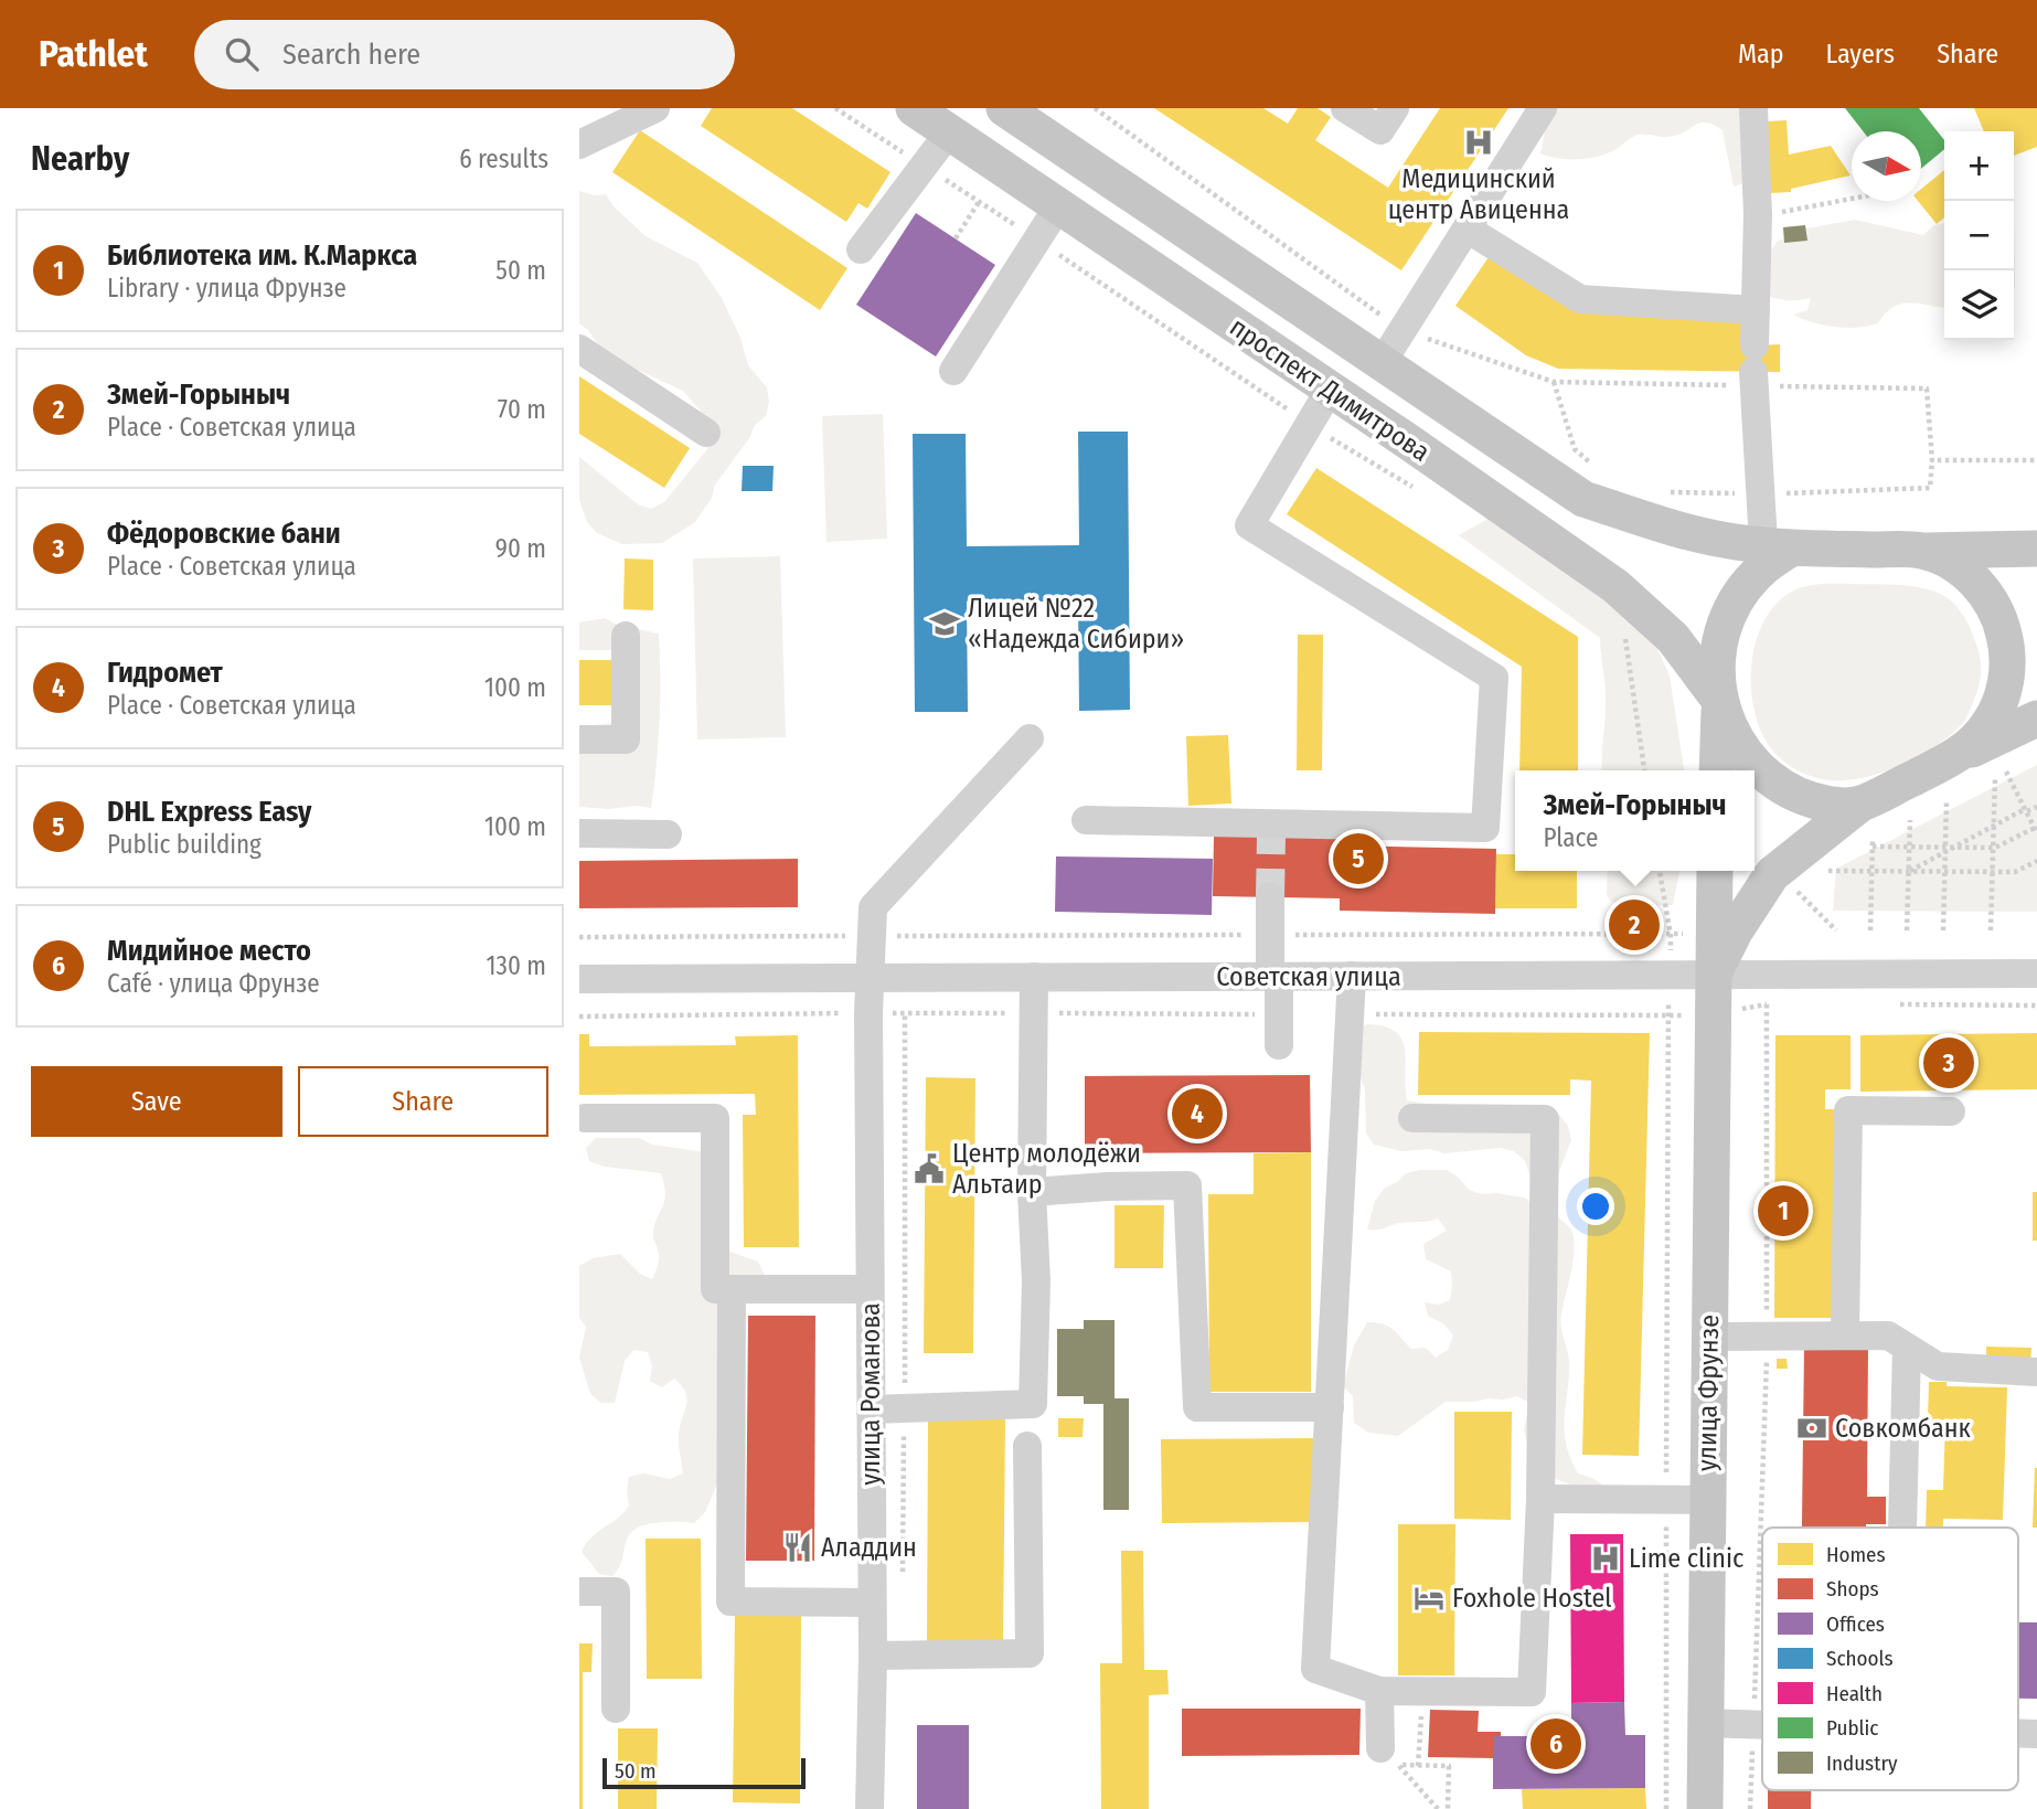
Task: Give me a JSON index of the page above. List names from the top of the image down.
{
  "streets": {
    "main road": ["проспект Димитрова", "улица Фрунзе"],
    "street": ["Советская улица", "улица Романова"]
  },
  "crossings": [
    ["Советская улица", "улица Фрунзе"],
    ["Советская улица", "улица Романова"]
  ],
  "places": {
    "hospital": ["Медицинский центр Авиценна", "Lime clinic"],
    "school or university": ["Лицей №22 «Надежда Сибири»"],
    "public building": ["Центр молодёжи Альтаир"],
    "bank": ["Совкомбанк"],
    "restaurant": ["Аладдин"],
    "hotel": ["Foxhole Hostel"]
  },
  "legend": [
    "Homes",
    "Shops",
    "Offices",
    "Schools",
    "Health",
    "Public",
    "Industry"
  ],
  "scale_bar": "50 m",
  "north": "right",
  "page": {
    "header": "Pathlet",
    "search": "Search here",
    "nav": ["Map", "Layers", "Share"],
    "heading": ["Nearby", "6 results"],
    "map_buttons": ["+", "−"],
    "list": [
      {
        "mark": "1",
        "name": "Библиотека им. К.Маркса",
        "note": "Library · улица Фрунзе",
        "value": "50 m"
      },
      {
        "mark": "2",
        "name": "Змей-Горыныч",
        "note": "Place · Советская улица",
        "value": "70 m"
      },
      {
        "mark": "3",
        "name": "Фёдоровские бани",
        "note": "Place · Советская улица",
        "value": "90 m"
      },
      {
        "mark": "4",
        "name": "Гидромет",
        "note": "Place · Советская улица",
        "value": "100 m"
      },
      {
        "mark": "5",
        "name": "DHL Express Easy",
        "note": "Public building",
        "value": "100 m"
      },
      {
        "mark": "6",
        "name": "Мидийное место",
        "note": "Café · улица Фрунзе",
        "value": "130 m"
      }
    ],
    "popup": ["Змей-Горыныч", "Place"],
    "pins": [
      "5",
      "2",
      "3",
      "4",
      "1",
      "6"
    ],
    "buttons": ["Save", "Share"],
    "scale": "50 m"
  }
}
